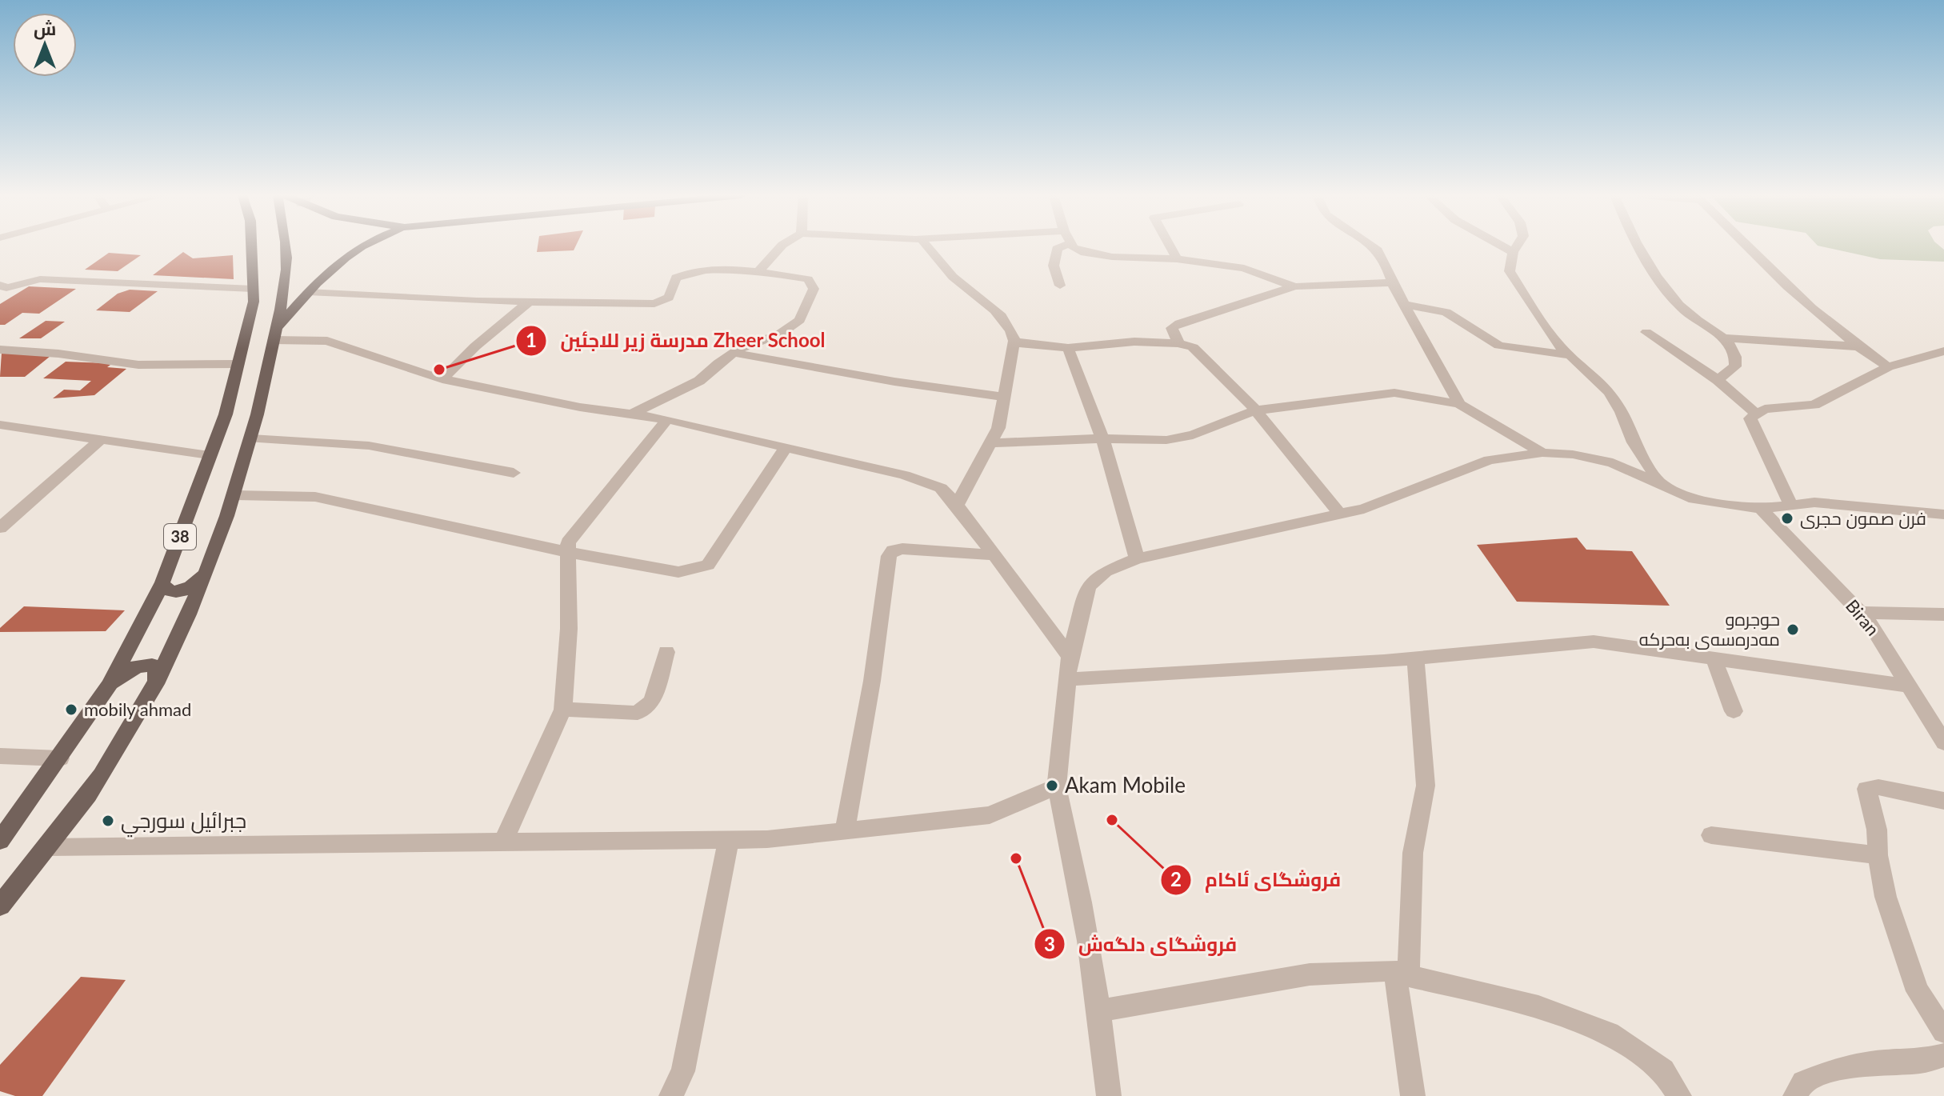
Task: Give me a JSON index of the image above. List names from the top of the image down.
{
  "streets": {
    "main road": ["38"],
    "street": ["Biran"]
  },
  "places": [
    "مدرسة زير للاجئين Zheer School",
    "فرن صمون حجری",
    "حوجره‌و مه‌دره‌سه‌ی به‌حرکه",
    "mobily ahmad",
    "Akam Mobile",
    "فروشگای ئاکام",
    "جبرائيل سورجي",
    "فروشگای دلگه‌ش"
  ],
  "north": "top"
}
